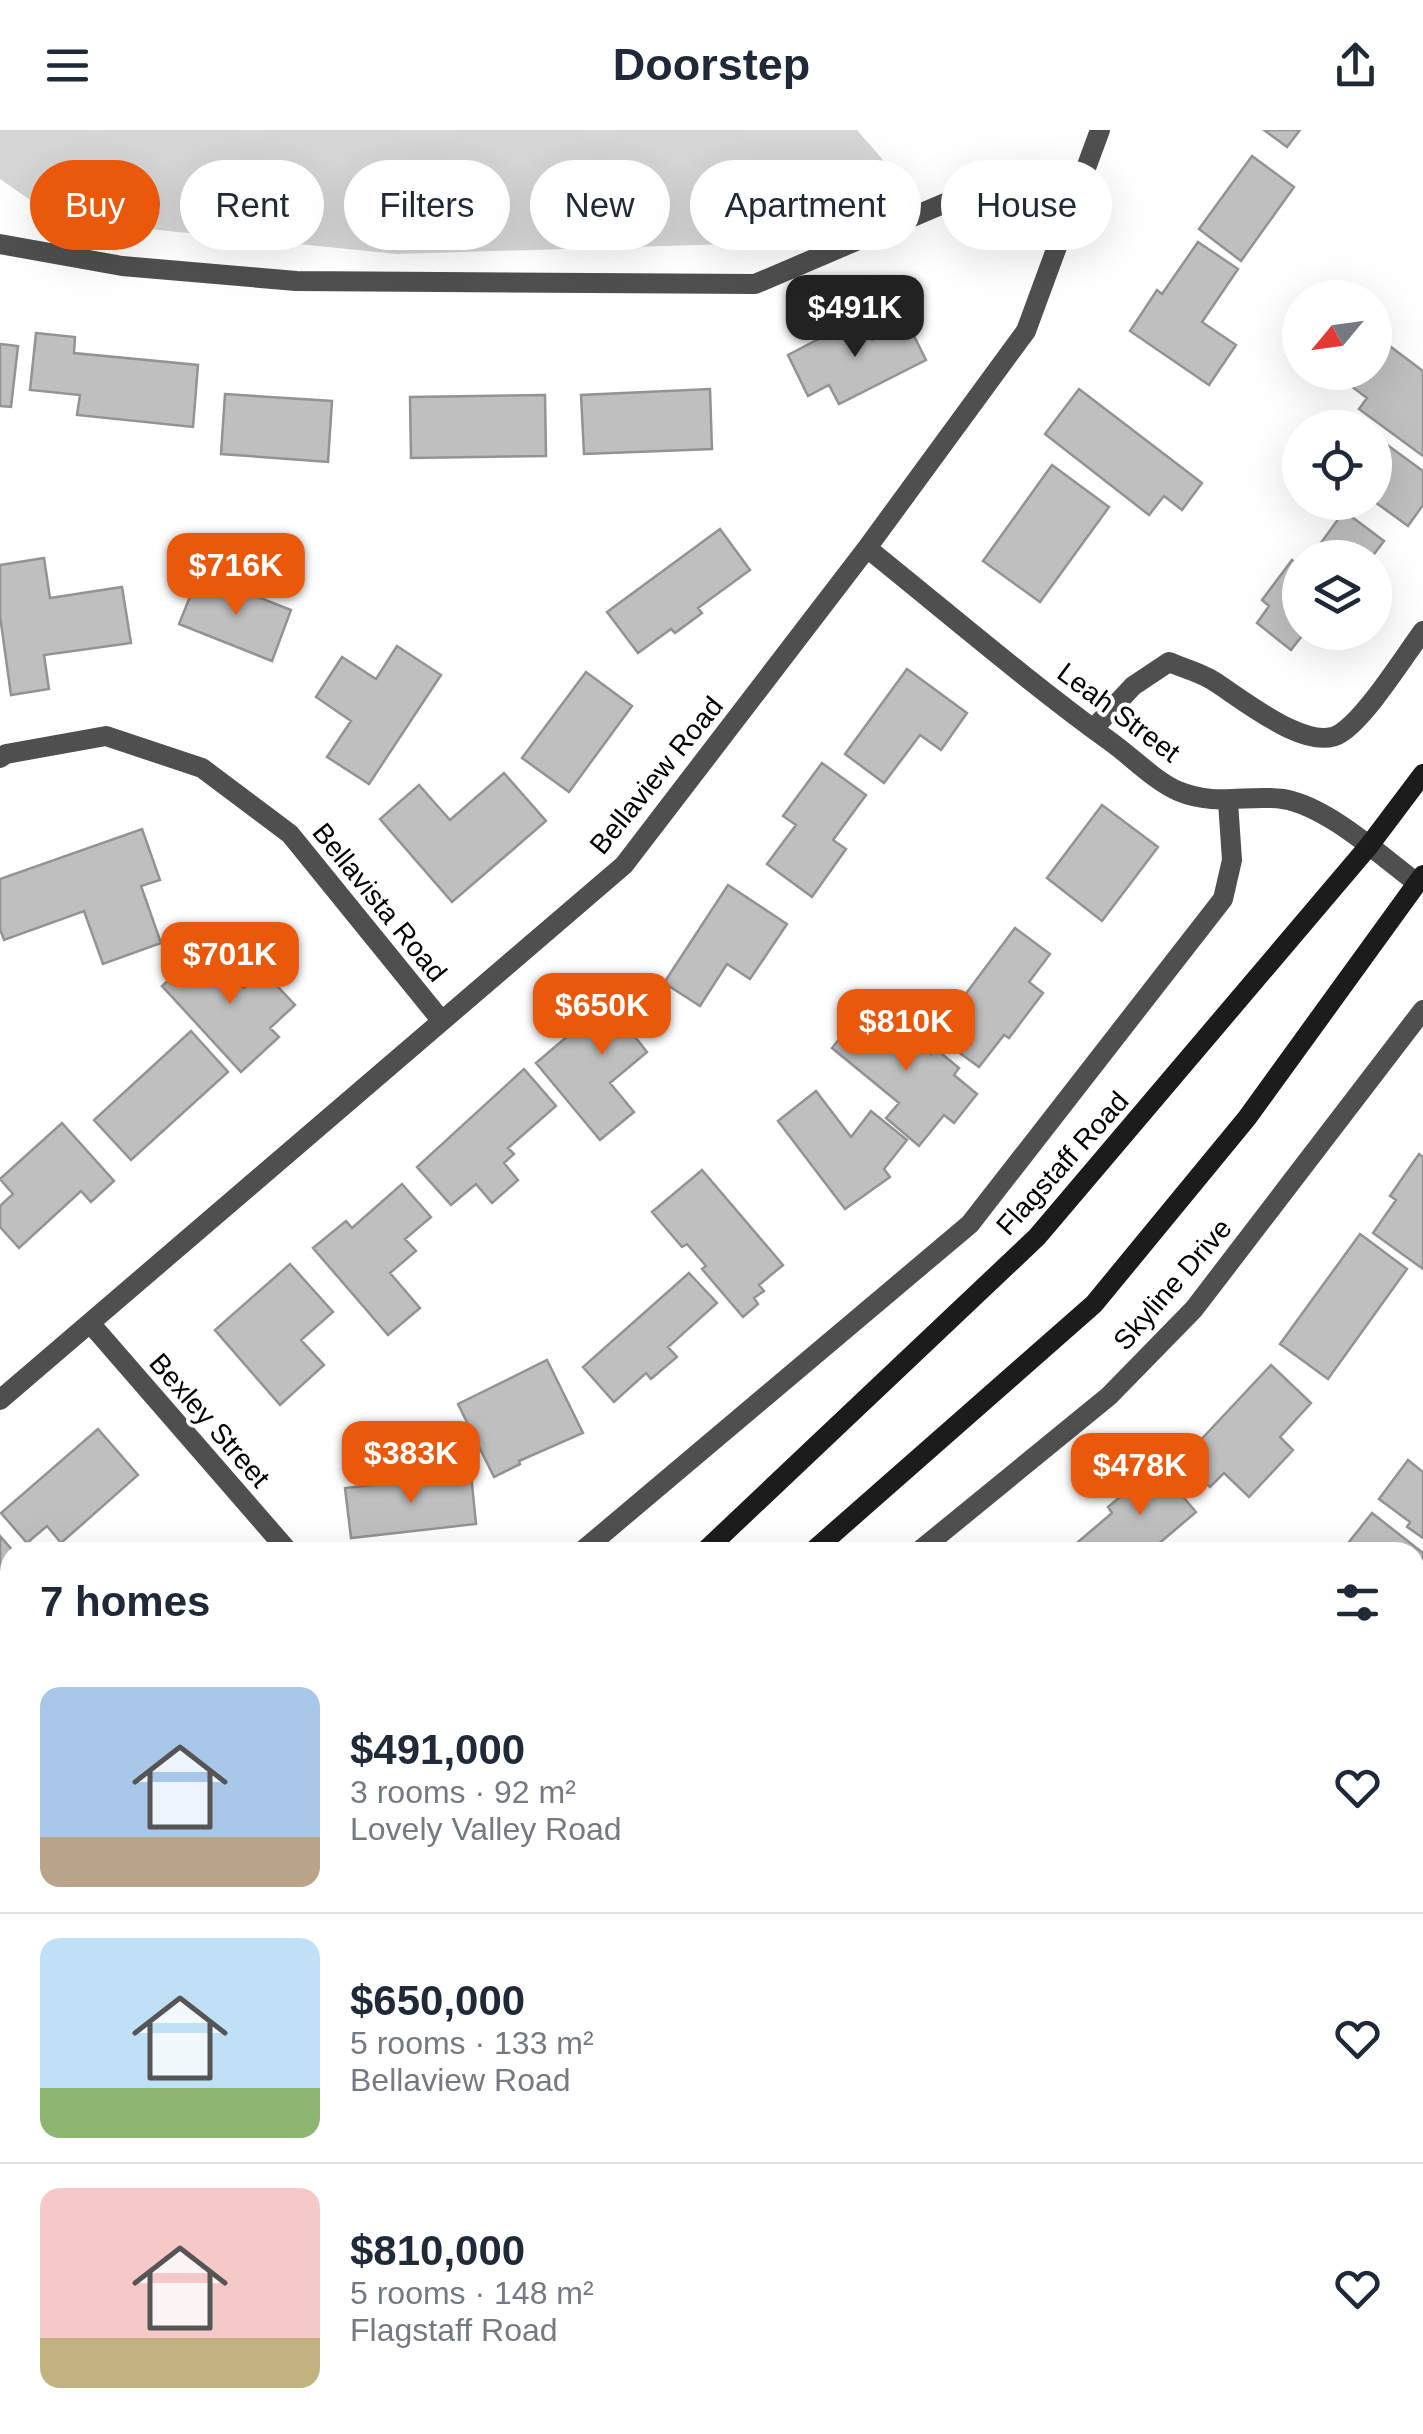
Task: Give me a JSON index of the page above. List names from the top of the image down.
{
  "streets": {
    "main road": ["Flagstaff Road"],
    "street": [
      "Leah Street",
      "Bellaview Road",
      "Bellavista Road",
      "Skyline Drive",
      "Bexley Street"
    ]
  },
  "crossings": [
    ["Leah Street", "Bellaview Road"],
    ["Leah Street", "Flagstaff Road"],
    ["Bellaview Road", "Bellavista Road"],
    ["Bellaview Road", "Bexley Street"]
  ],
  "north": "bottom left",
  "page": {
    "header": "Doorstep",
    "chip": [
      "Buy",
      "Rent",
      "Filters",
      "New",
      "Apartment",
      "House"
    ],
    "price": [
      "$491K",
      "$716K",
      "$701K",
      "$650K",
      "$810K",
      "$383K",
      "$478K"
    ],
    "heading": "7 homes",
    "list": [
      {
        "name": "$491,000",
        "note": "3 rooms · 92 m² · Lovely Valley Road"
      },
      {
        "name": "$650,000",
        "note": "5 rooms · 133 m² · Bellaview Road"
      },
      {
        "name": "$810,000",
        "note": "5 rooms · 148 m² · Flagstaff Road"
      }
    ]
  }
}
